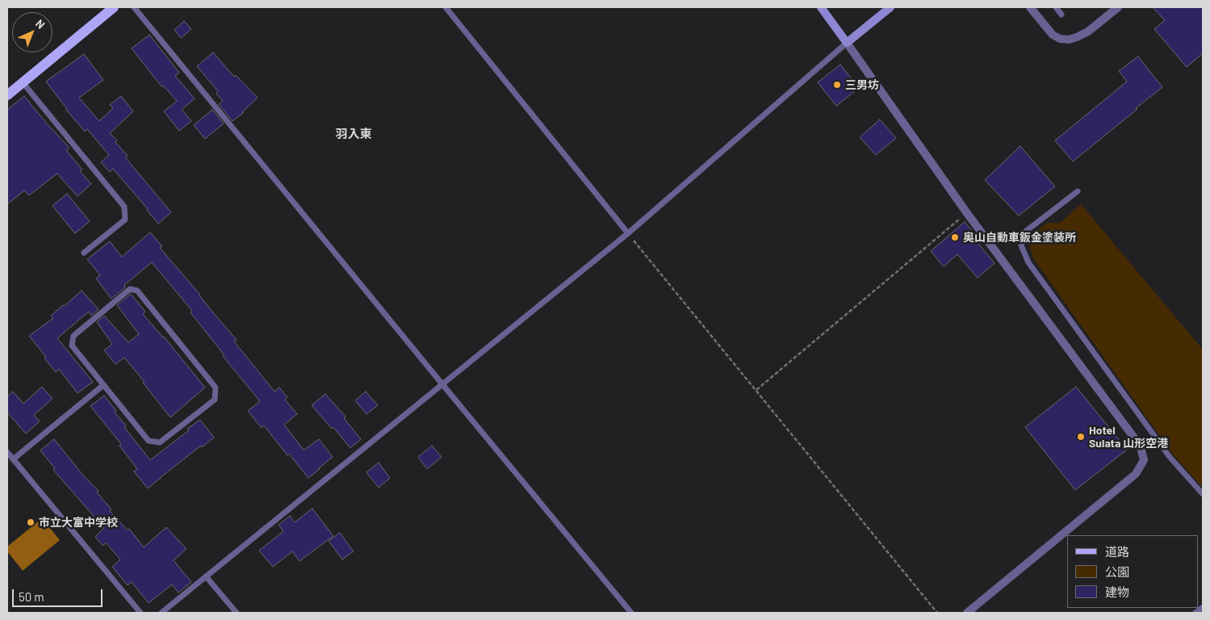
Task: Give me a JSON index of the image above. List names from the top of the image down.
{
  "districts": ["羽入東"],
  "places": [
    "三男坊",
    "奥山自動車鈑金塗装所",
    "Hotel Sulata 山形空港",
    "市立大富中学校"
  ],
  "legend": ["道路", "公園", "建物"],
  "scale_bar": "50 m",
  "north": "top right"
}
